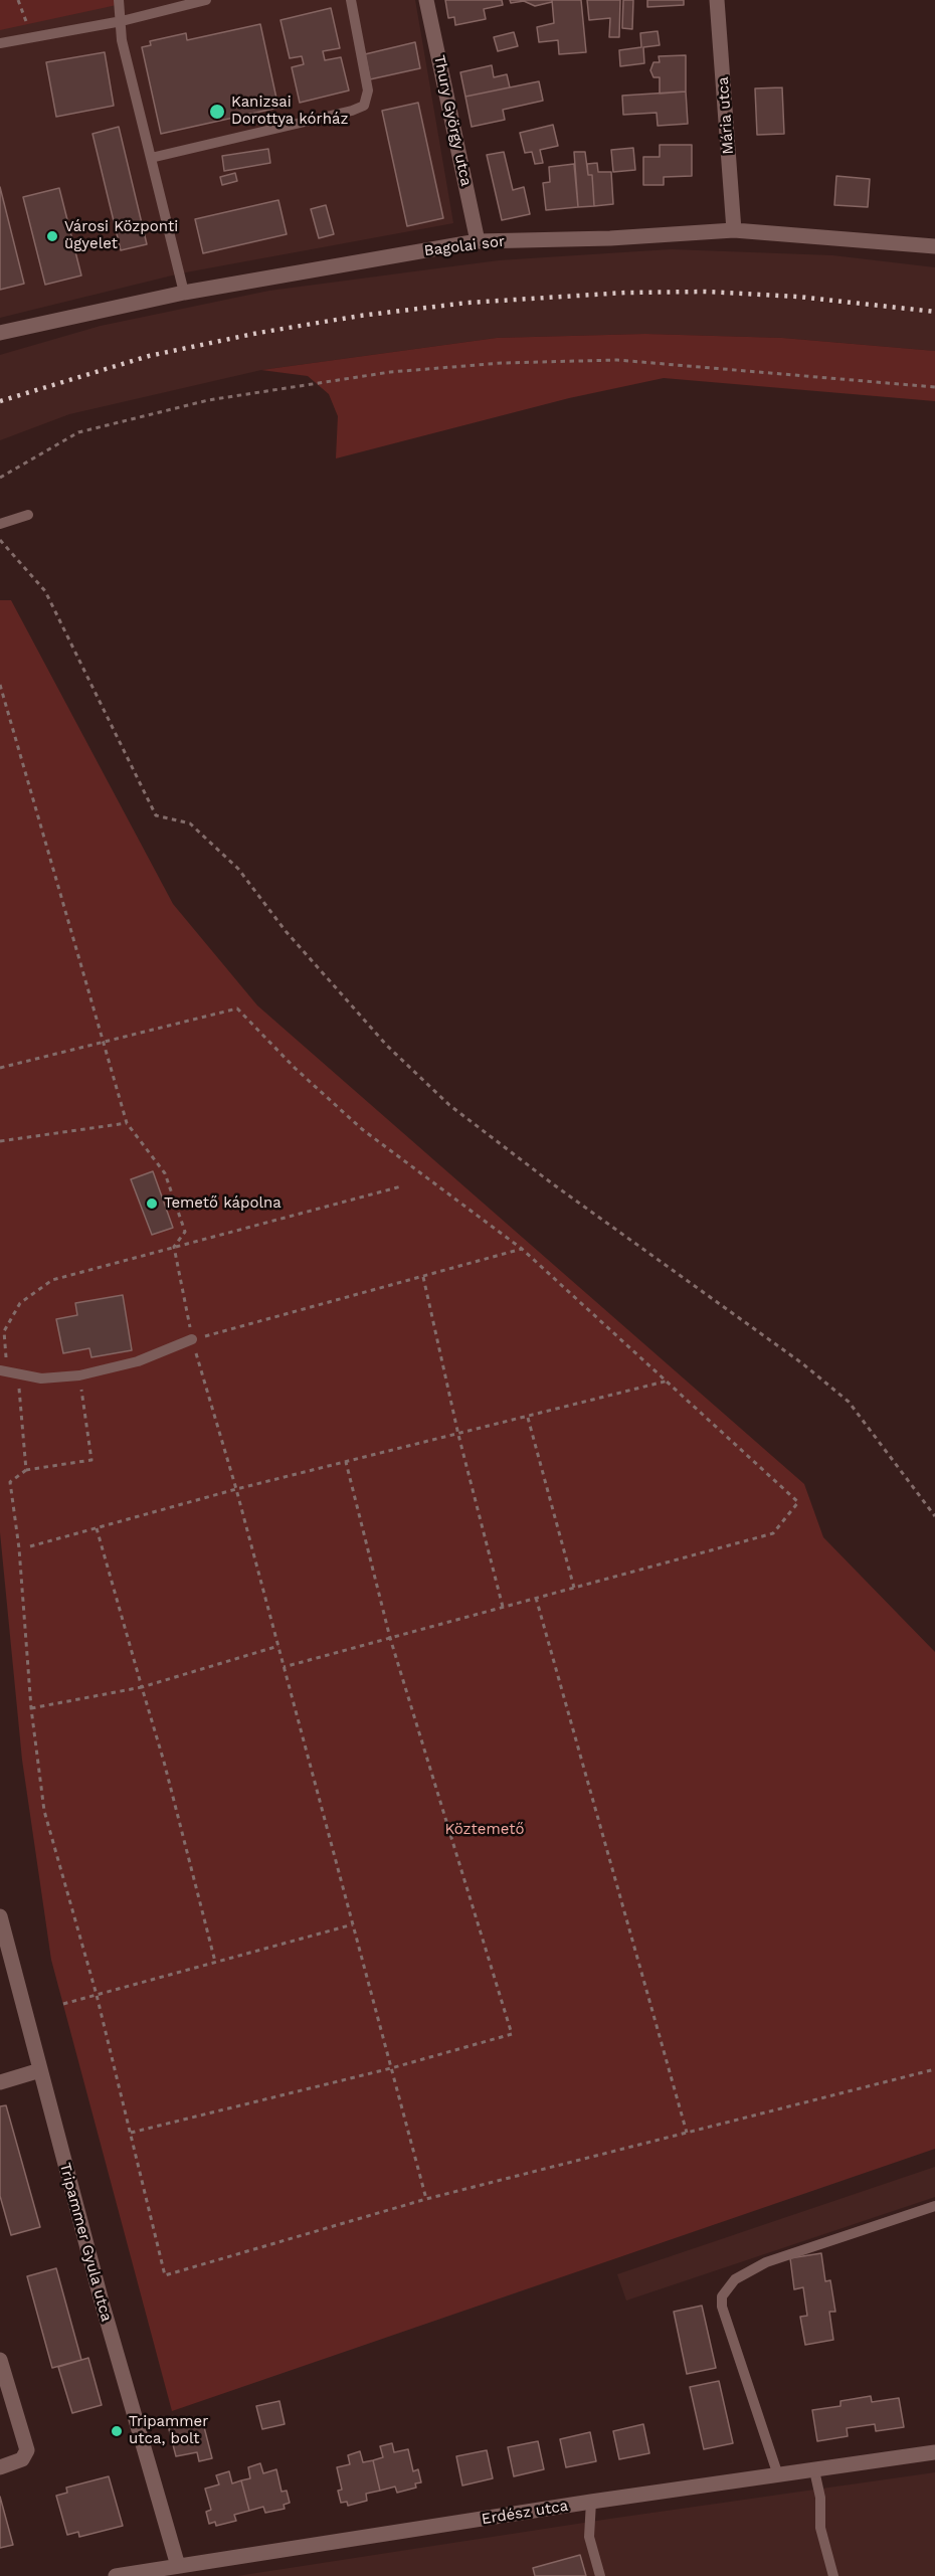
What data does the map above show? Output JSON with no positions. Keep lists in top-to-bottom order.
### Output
{
  "streets": {
    "street": [
      "Mária utca",
      "Thury György utca",
      "Bagolai sor",
      "Tripammer Gyula utca",
      "Erdész utca"
    ]
  },
  "crossings": [
    ["Mária utca", "Bagolai sor"],
    ["Thury György utca", "Bagolai sor"],
    ["Tripammer Gyula utca", "Erdész utca"]
  ],
  "parks": ["Köztemető"],
  "places": [
    "Kanizsai Dorottya kórház",
    "Városi Központi ügyelet",
    "Temető kápolna",
    "Tripammer utca, bolt"
  ]
}
